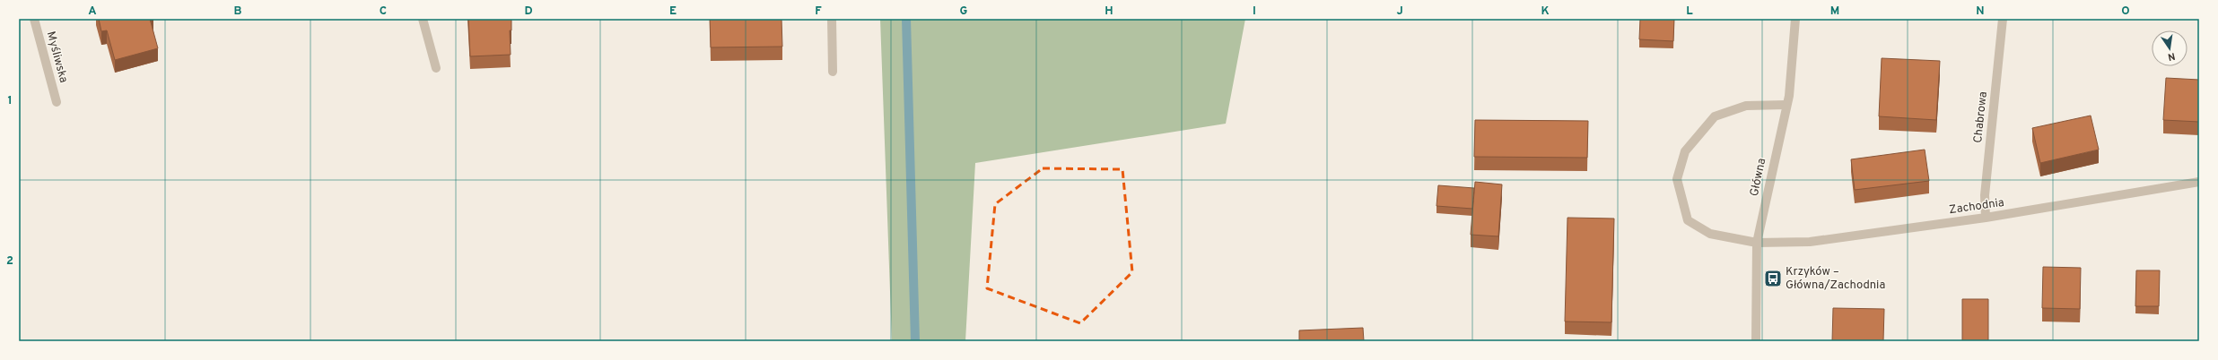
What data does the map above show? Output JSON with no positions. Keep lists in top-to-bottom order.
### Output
{
  "streets": {
    "street": [
      "Myśliwska",
      "Chabrowa",
      "Główna",
      "Zachodnia"
    ]
  },
  "crossings": [
    ["Chabrowa", "Zachodnia"],
    ["Główna", "Zachodnia"]
  ],
  "places": {
    "bus stop": ["Krzyków – Główna/Zachodnia"]
  },
  "north": "bottom",
  "grid": {
    "columns": [
      "A",
      "B",
      "C",
      "D",
      "E",
      "F",
      "G",
      "H",
      "I",
      "J",
      "K",
      "L",
      "M",
      "N",
      "O"
    ],
    "rows": ["1", "2"]
  }
}
